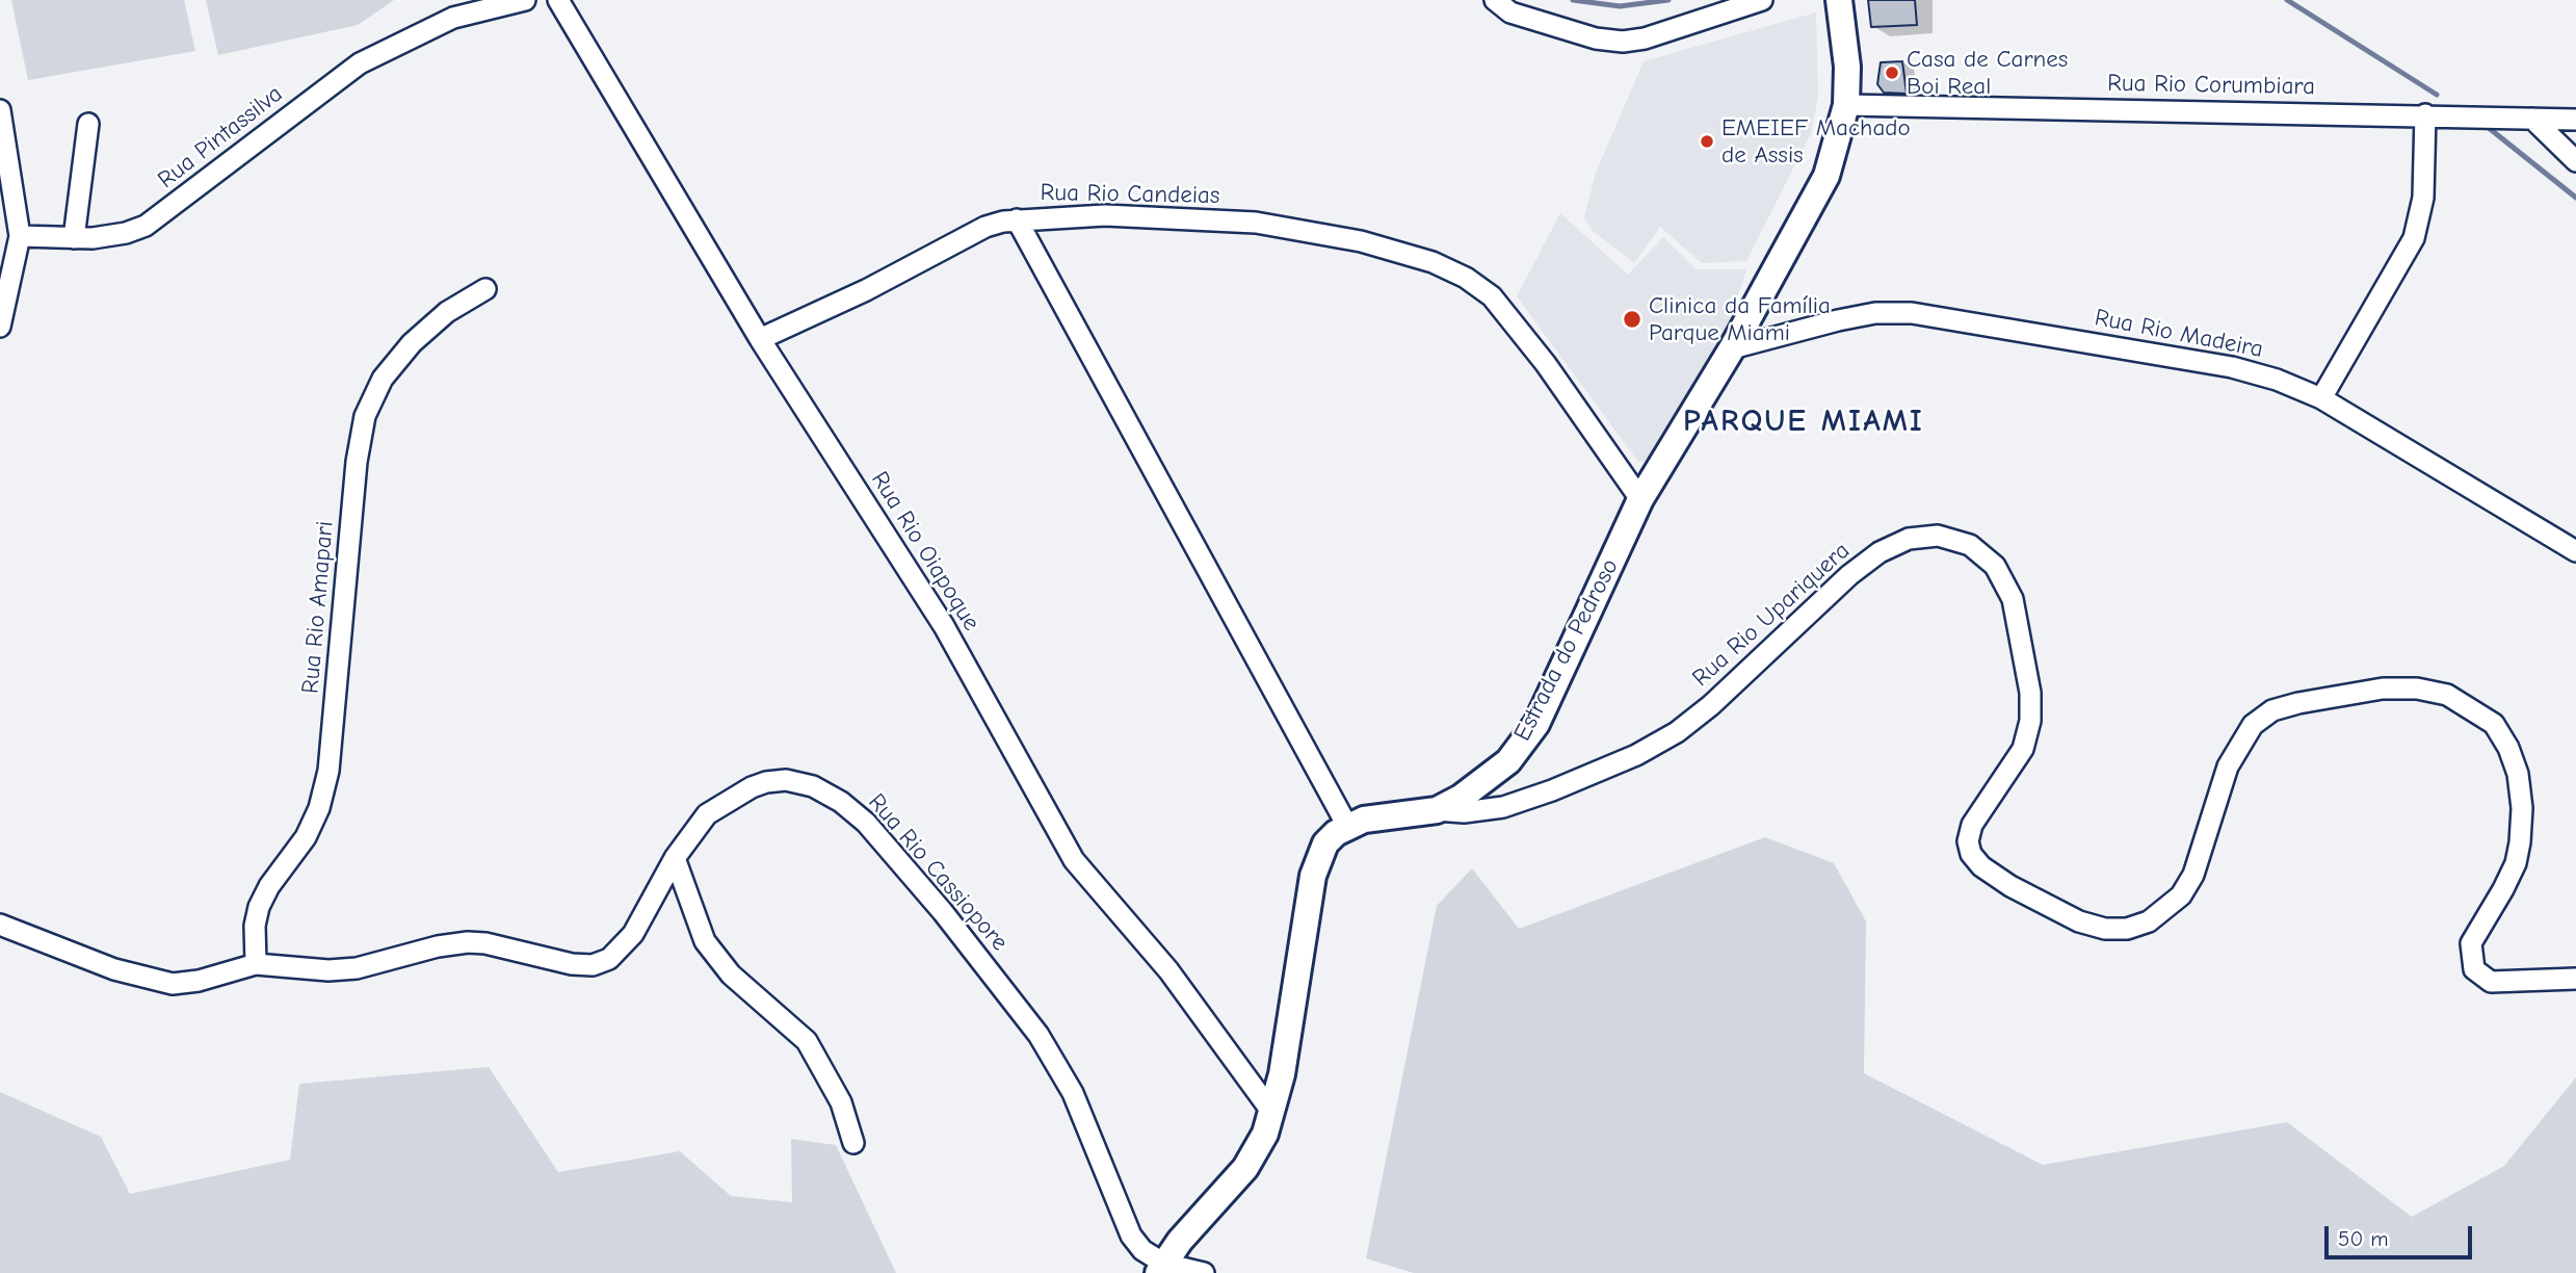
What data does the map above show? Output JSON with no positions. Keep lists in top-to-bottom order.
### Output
{
  "streets": {
    "main road": ["Estrada do Pedroso"],
    "street": [
      "Rua Rio Corumbiara",
      "Rua Pintassilva",
      "Rua Rio Candeias",
      "Rua Rio Madeira",
      "Rua Rio Oiapoque",
      "Rua Rio Amapari",
      "Rua Rio Upariquera",
      "Rua Rio Cassiopore"
    ]
  },
  "crossings": [
    ["Rua Rio Corumbiara", "Estrada do Pedroso"],
    ["Rua Rio Candeias", "Estrada do Pedroso"],
    ["Rua Rio Madeira", "Estrada do Pedroso"],
    ["Rua Rio Amapari", "Rua Rio Cassiopore"],
    ["Rua Rio Upariquera", "Estrada do Pedroso"]
  ],
  "districts": ["PARQUE MIAMI"],
  "places": ["Casa de Carnes Boi Real", "EMEIEF Machado de Assis", "Clinica da Família Parque Miami"],
  "scale_bar": "50 m"
}
